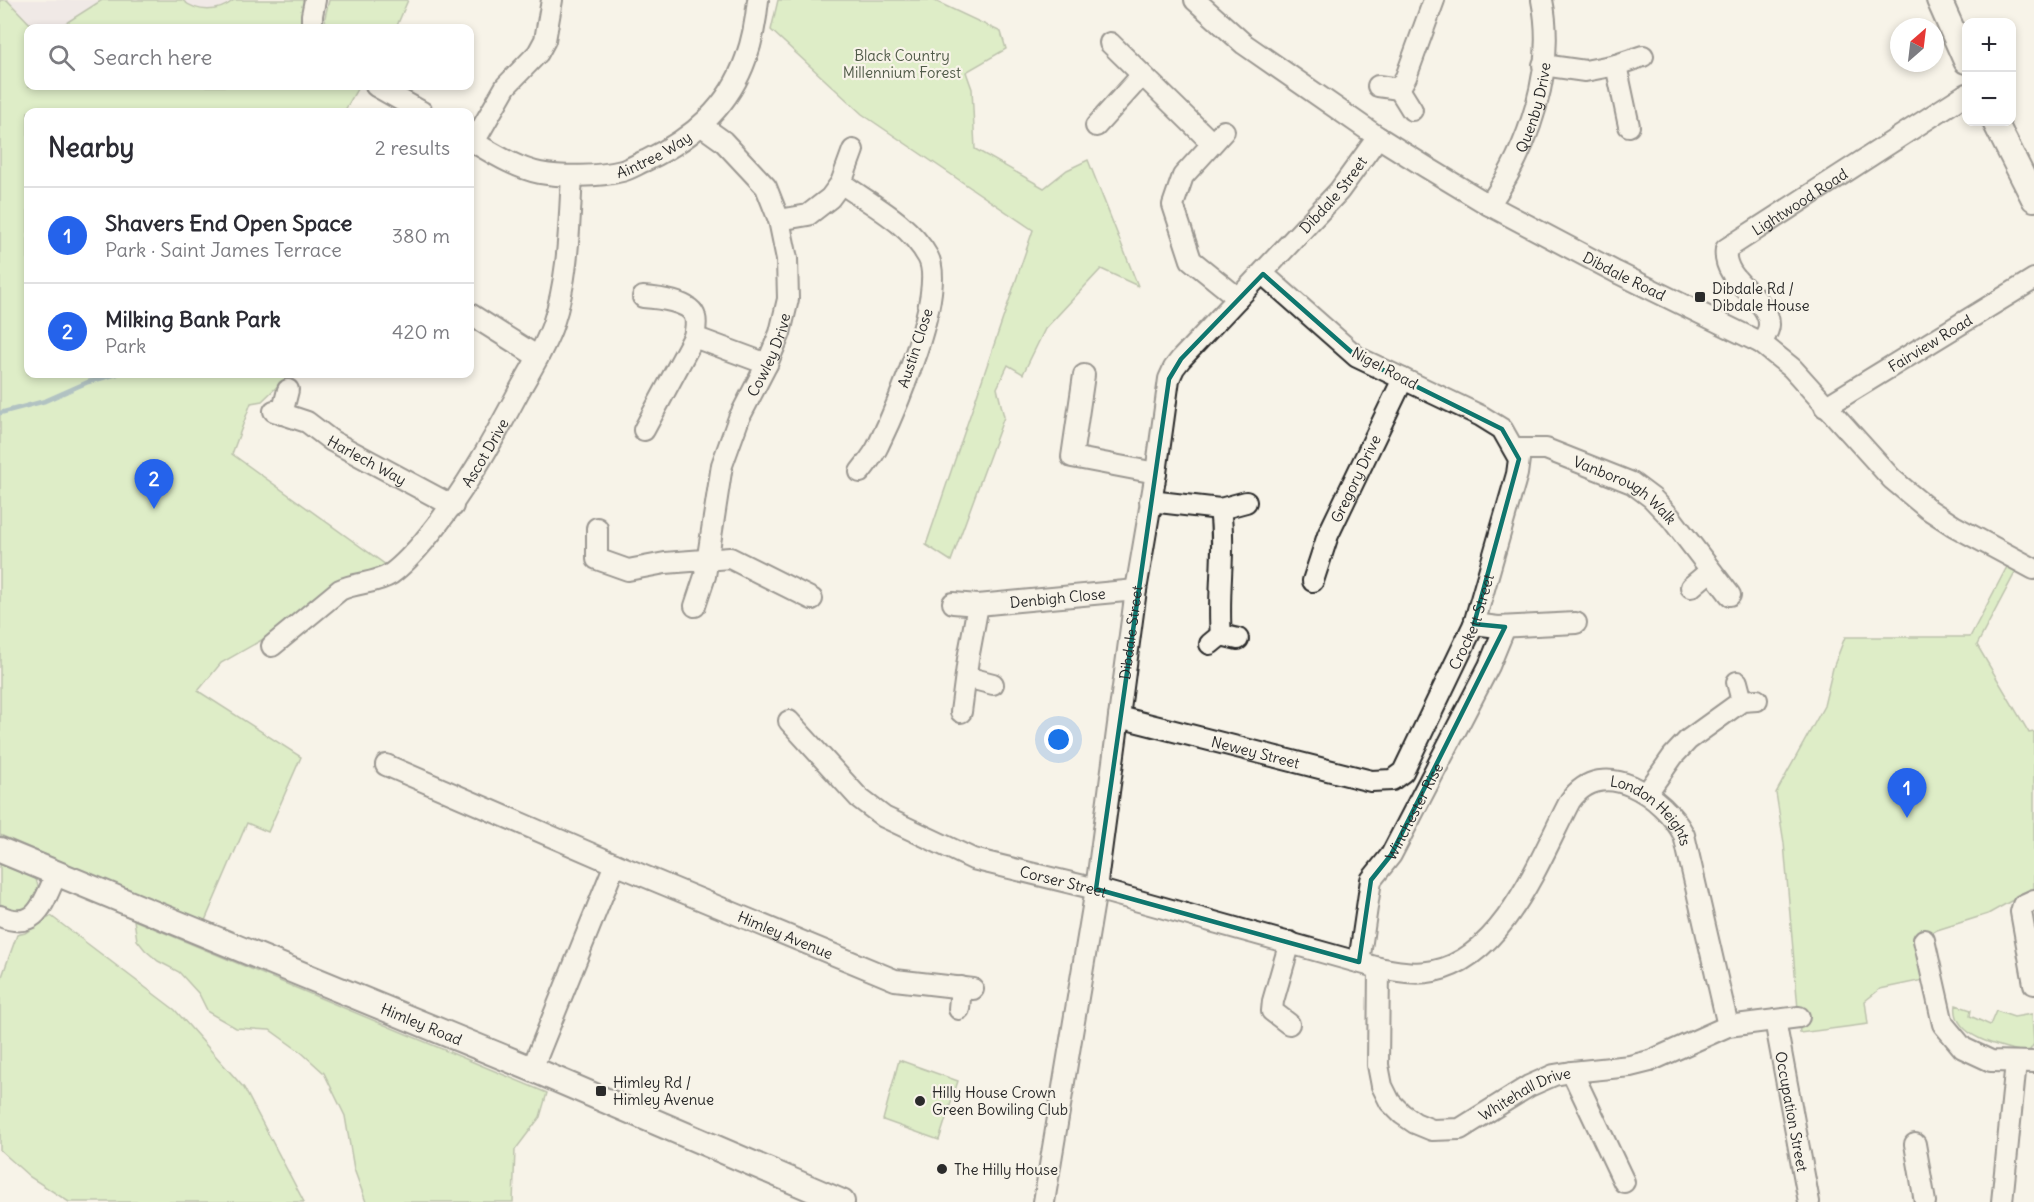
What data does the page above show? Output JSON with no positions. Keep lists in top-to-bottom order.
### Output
{
  "streets": {
    "main road": ["Himley Road"],
    "street": [
      "Quenby Drive",
      "Aintree Way",
      "Dibdale Street",
      "Lightwood Road",
      "Dibdale Road",
      "Fairview Road",
      "Austin Close",
      "Cowley Drive",
      "Nigel Road",
      "Ascot Drive",
      "Harlech Way",
      "Gregory Drive",
      "Vanborough Walk",
      "Denbigh Close",
      "Crockett Street",
      "Newey Street",
      "Winchester Rise",
      "London Heights",
      "Corser Street",
      "Himley Avenue",
      "Whitehall Drive",
      "Occupation Street"
    ]
  },
  "crossings": [
    ["Quenby Drive", "Dibdale Road"],
    ["Aintree Way", "Cowley Drive"],
    ["Aintree Way", "Ascot Drive"],
    ["Dibdale Street", "Dibdale Road"],
    ["Dibdale Street", "Nigel Road"],
    ["Dibdale Street", "Denbigh Close"],
    ["Dibdale Street", "Newey Street"],
    ["Dibdale Street", "Corser Street"],
    ["Lightwood Road", "Dibdale Road"],
    ["Dibdale Road", "Fairview Road"],
    ["Nigel Road", "Gregory Drive"],
    ["Nigel Road", "Vanborough Walk"],
    ["Nigel Road", "Crockett Street"],
    ["Ascot Drive", "Harlech Way"],
    ["Vanborough Walk", "Crockett Street"],
    ["Crockett Street", "Newey Street"],
    ["Winchester Rise", "Corser Street"],
    ["London Heights", "Corser Street"],
    ["London Heights", "Whitehall Drive"],
    ["Corser Street", "Whitehall Drive"],
    ["Whitehall Drive", "Occupation Street"]
  ],
  "parks": ["Black Country Millennium Forest"],
  "places": {
    "transit": ["Dibdale Rd / Dibdale House", "Himley Rd / Himley Avenue"],
    "other": ["Hilly House Crown Green Bowiling Club", "The Hilly House"]
  },
  "north": "top right",
  "page": {
    "map_buttons": ["+", "−"],
    "search": "Search here",
    "heading": ["Nearby", "2 results"],
    "list": [
      {
        "mark": "1",
        "name": "Shavers End Open Space",
        "note": "Park · Saint James Terrace",
        "value": "380 m"
      },
      {
        "mark": "2",
        "name": "Milking Bank Park",
        "note": "Park",
        "value": "420 m"
      }
    ],
    "pins": ["2", "1"]
  }
}
